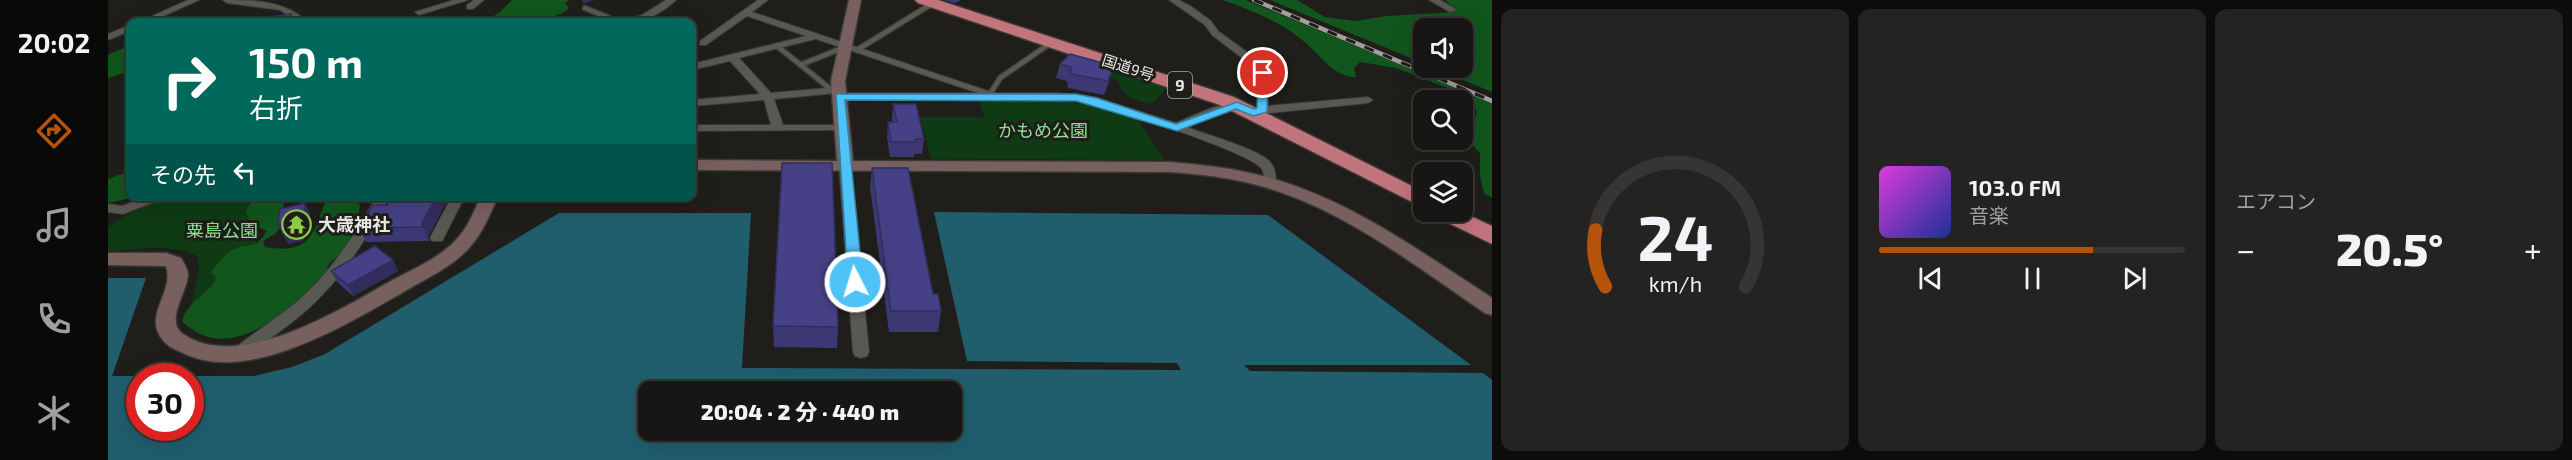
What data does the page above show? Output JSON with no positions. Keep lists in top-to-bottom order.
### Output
{
  "streets": {
    "highway": ["国道9号", "9"]
  },
  "parks": ["かもめ公園", "粟島公園"],
  "places": {
    "temple": ["大歳神社"]
  },
  "page": {
    "tabs": "20:02",
    "tile": "エアコン",
    "turn": ["150 m", "右折"],
    "then": "その先",
    "song": ["103.0 FM", "音楽"],
    "heat": ["−", "20.5°", "+"],
    "limit": "30",
    "trip": "20:04 · 2 分 · 440 m",
    "gauge": ["24", "km/h"]
  }
}
